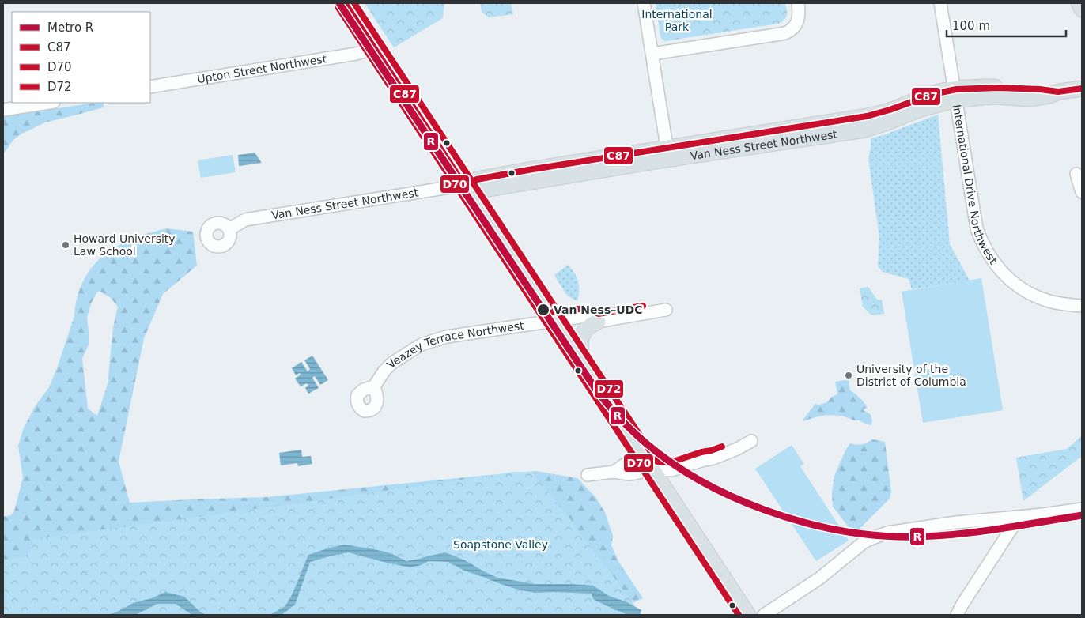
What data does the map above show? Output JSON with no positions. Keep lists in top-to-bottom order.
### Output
{
  "streets": {
    "main road": ["Van Ness Street Northwest"],
    "street": ["Upton Street Northwest", "International Drive Northwest", "Veazey Terrace Northwest"]
  },
  "crossings": [
    ["Van Ness Street Northwest", "International Drive Northwest"]
  ],
  "parks": ["International Park", "Soapstone Valley"],
  "places": ["Howard University Law School", "Van Ness–UDC", "University of the District of Columbia"],
  "lines": [
    "metro line R",
    "transit line C87",
    "transit line D72",
    "transit line D70"
  ],
  "legend": [
    "Metro R",
    "C87",
    "D70",
    "D72"
  ],
  "scale_bar": "100 m"
}
